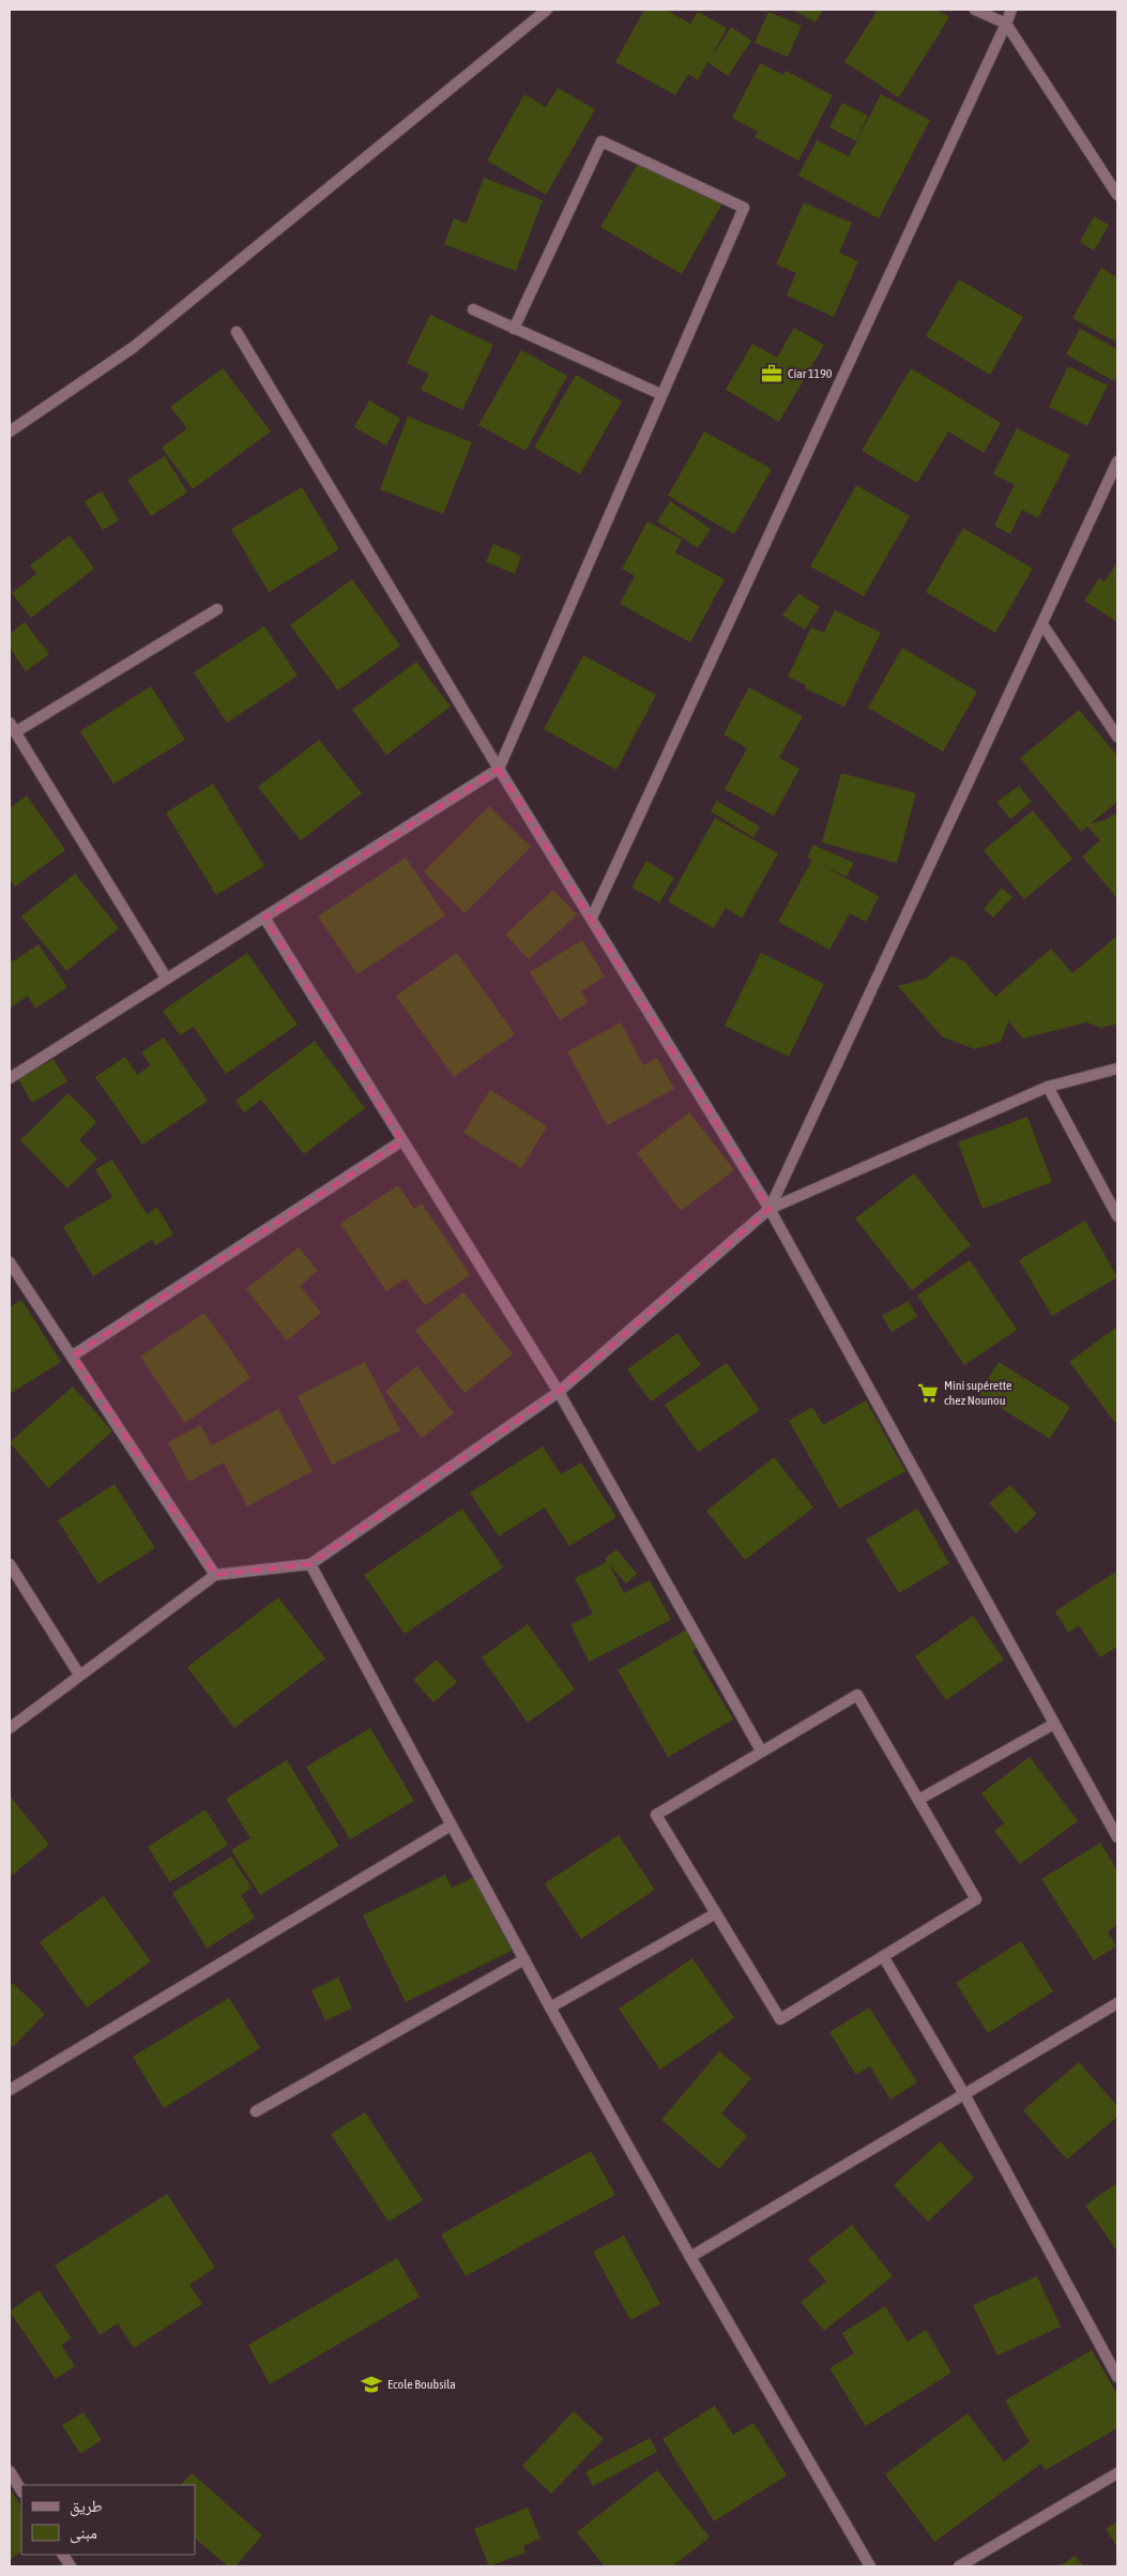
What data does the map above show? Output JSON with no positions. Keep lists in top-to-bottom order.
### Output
{
  "places": {
    "office": ["Ciar 1190"],
    "supermarket": ["Mini supérette chez Nounou"],
    "school or university": ["Ecole Boubsila"]
  },
  "legend": ["طريق", "مبنى"]
}
